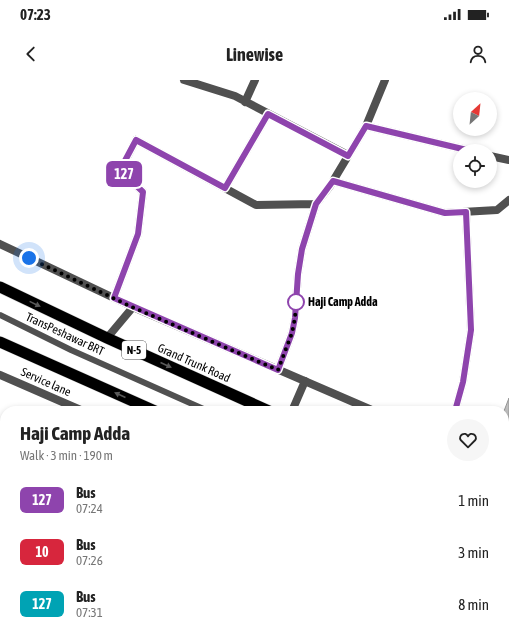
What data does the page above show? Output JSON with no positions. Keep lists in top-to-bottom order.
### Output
{
  "streets": {
    "highway": ["N-5", "Grand Trunk Road"],
    "street": ["Service lane"],
    "lane": ["TransPeshawar BRT"]
  },
  "places": ["Haji Camp Adda"],
  "lines": ["bus line 127"],
  "north": "top right",
  "page": {
    "status": "07:23",
    "header": "Linewise",
    "on_map": "127",
    "heading": ["Haji Camp Adda", "Walk · 3 min · 190 m"],
    "list": [
      {
        "mark": "127",
        "name": "Bus",
        "note": "07:24",
        "value": "1 min"
      },
      {
        "mark": "10",
        "name": "Bus",
        "note": "07:26",
        "value": "3 min"
      },
      {
        "mark": "127",
        "name": "Bus",
        "note": "07:31",
        "value": "8 min"
      }
    ]
  }
}
